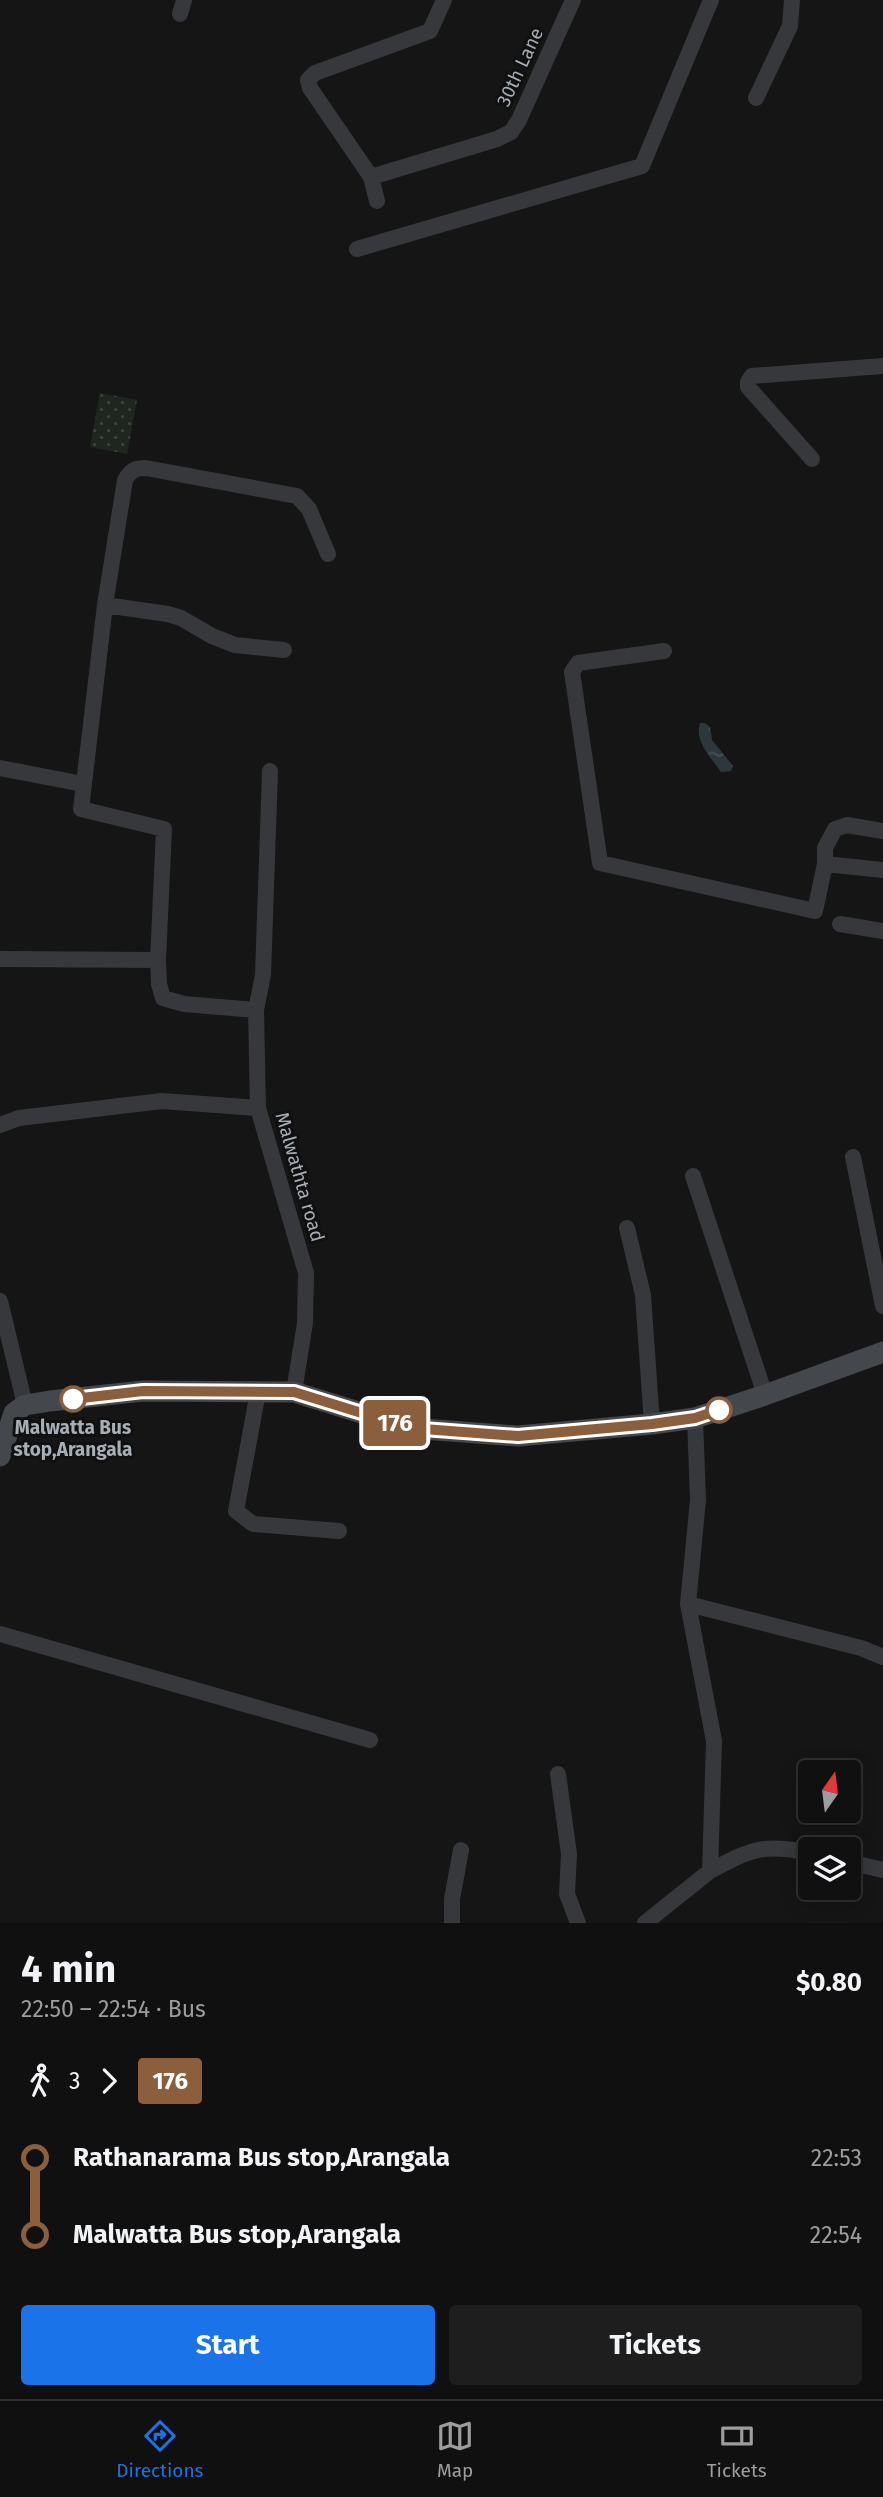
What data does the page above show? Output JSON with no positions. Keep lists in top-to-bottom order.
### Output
{
  "streets": {
    "street": ["30th Lane", "Malwathta road"]
  },
  "places": ["Malwatta Bus stop,Arangala"],
  "lines": ["bus line 176"],
  "north": "top",
  "page": {
    "on_map": "176",
    "heading": ["4 min", "22:50 – 22:54 · Bus", "$0.80"],
    "legs": ["3", "176"],
    "list": [
      {
        "name": "Rathanarama Bus stop,Arangala",
        "value": "22:53"
      },
      {
        "name": "Malwatta Bus stop,Arangala",
        "value": "22:54"
      }
    ],
    "buttons": ["Start", "Tickets"],
    "tabs": ["Directions", "Map", "Tickets"]
  }
}
